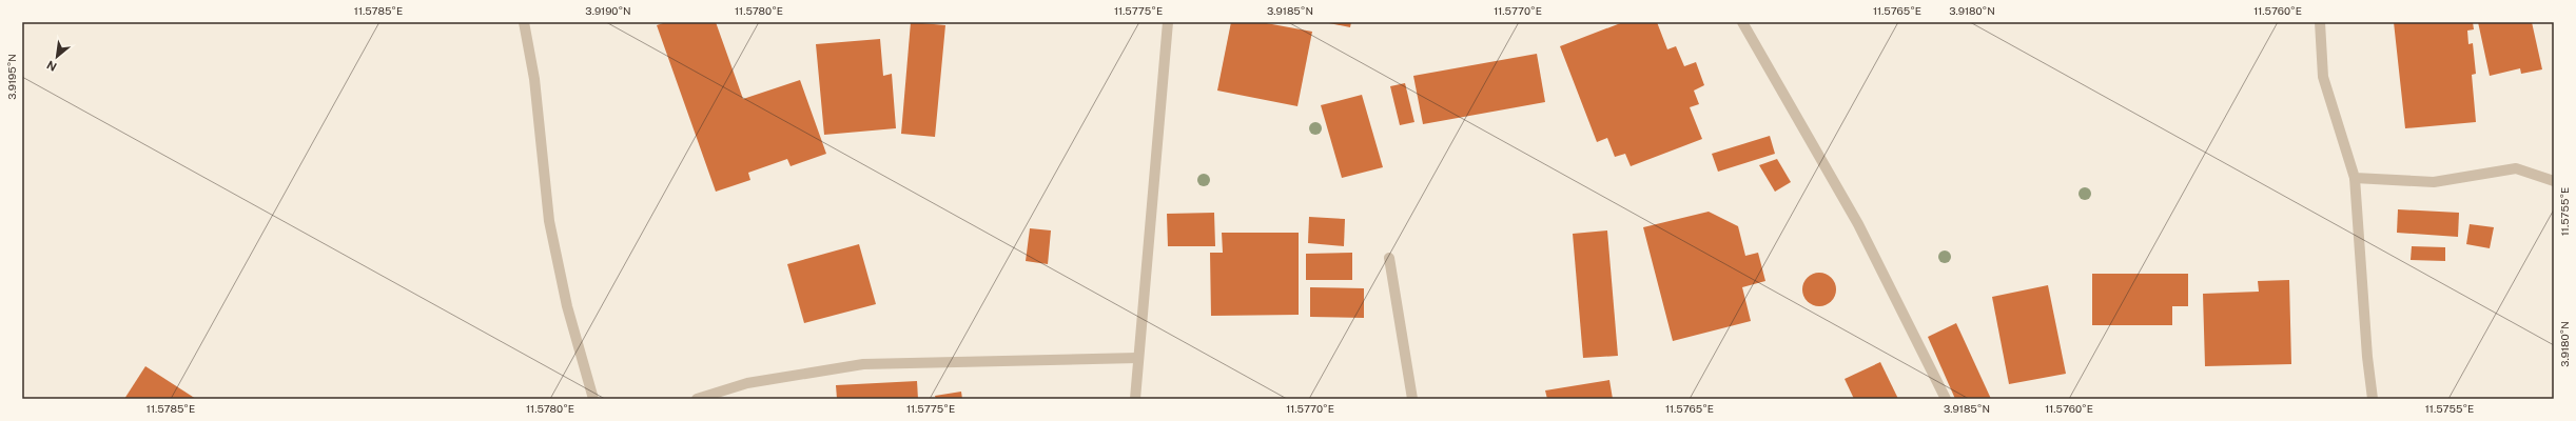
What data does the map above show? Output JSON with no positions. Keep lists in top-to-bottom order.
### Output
{
  "north": "bottom left",
  "coordinates": [
    "11.5785°E",
    "3.9190°N",
    "11.5780°E",
    "11.5775°E",
    "3.9185°N",
    "11.5770°E",
    "11.5765°E",
    "3.9180°N",
    "11.5760°E",
    "3.9195°N",
    "11.5755°E"
  ]
}
